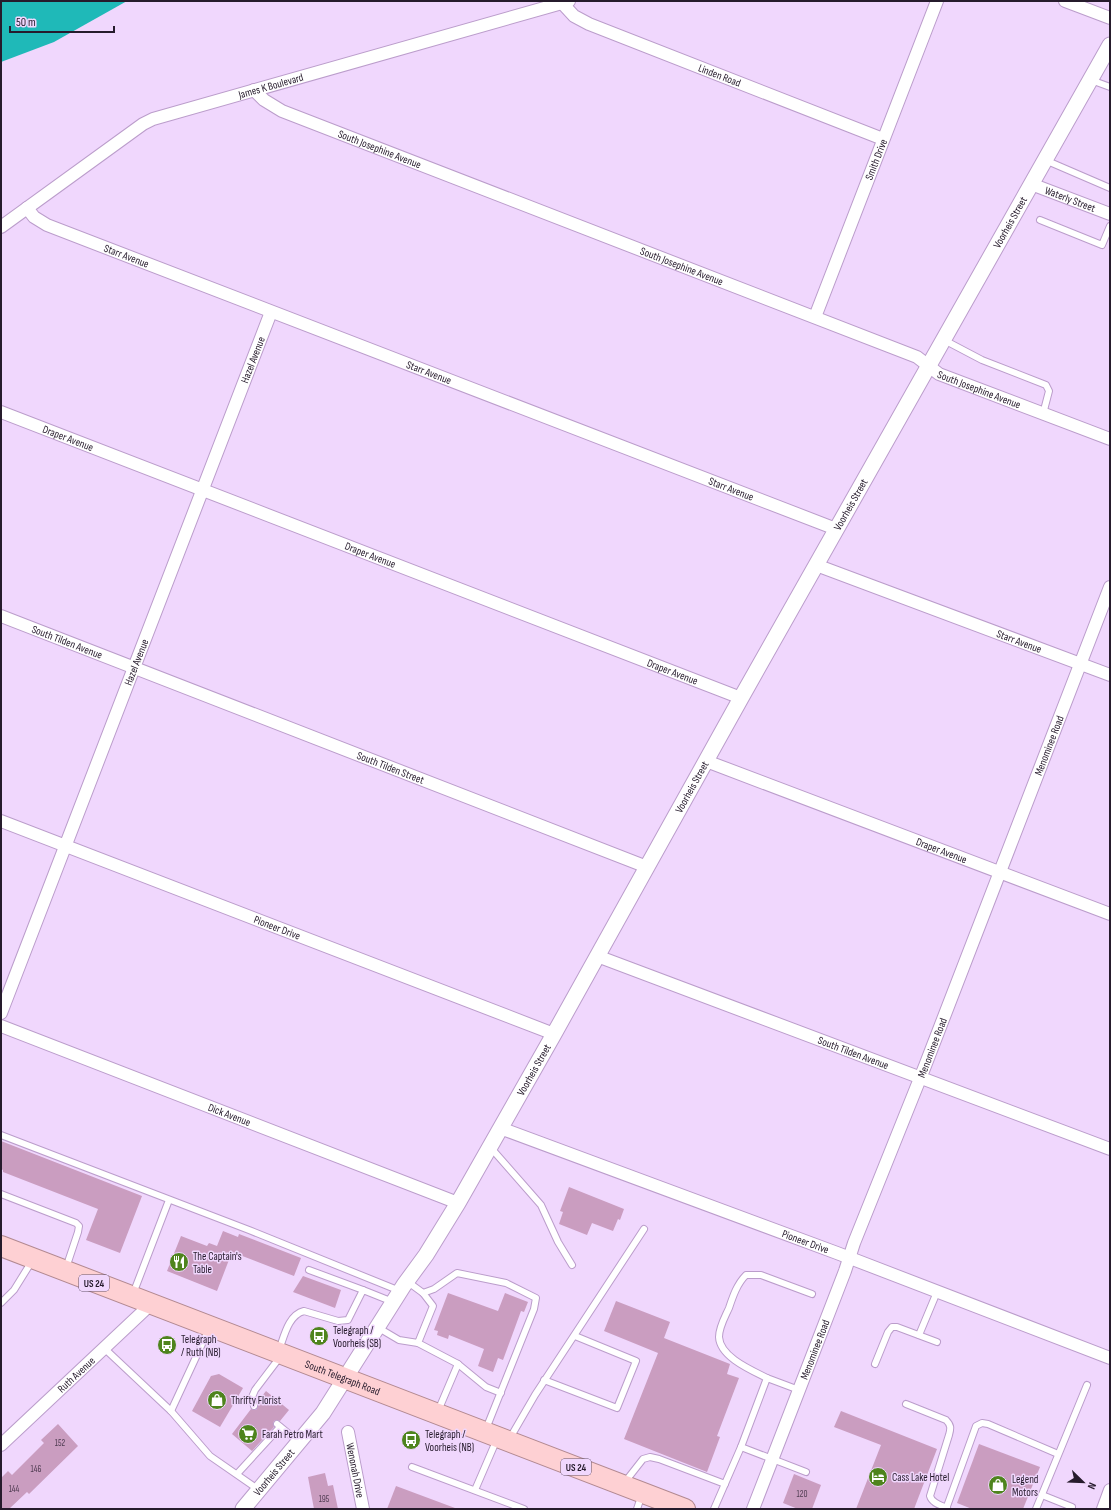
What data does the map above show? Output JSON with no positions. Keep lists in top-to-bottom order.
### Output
{
  "streets": {
    "highway": ["US 24", "South Telegraph Road"],
    "street": [
      "Linden Road",
      "James K Boulevard",
      "South Josephine Avenue",
      "Smith Drive",
      "Waterly Street",
      "Voorheis Street",
      "Starr Avenue",
      "Hazel Avenue",
      "Draper Avenue",
      "South Tilden Avenue",
      "Menominee Road",
      "South Tilden Street",
      "Pioneer Drive",
      "Dick Avenue",
      "Ruth Avenue",
      "Wenonah Drive"
    ]
  },
  "crossings": [
    ["Linden Road", "James K Boulevard"],
    ["Linden Road", "Smith Drive"],
    ["James K Boulevard", "South Josephine Avenue"],
    ["James K Boulevard", "Starr Avenue"],
    ["South Josephine Avenue", "Smith Drive"],
    ["South Josephine Avenue", "Voorheis Street"],
    ["Waterly Street", "Voorheis Street"],
    ["Voorheis Street", "Starr Avenue"],
    ["Voorheis Street", "Draper Avenue"],
    ["Voorheis Street", "South Tilden Avenue"],
    ["Voorheis Street", "South Tilden Street"],
    ["Voorheis Street", "Pioneer Drive"],
    ["Voorheis Street", "Dick Avenue"],
    ["Voorheis Street", "South Telegraph Road"],
    ["Starr Avenue", "Hazel Avenue"],
    ["Starr Avenue", "Menominee Road"],
    ["Hazel Avenue", "Draper Avenue"],
    ["Hazel Avenue", "South Tilden Avenue"],
    ["Hazel Avenue", "South Tilden Street"],
    ["Hazel Avenue", "Pioneer Drive"],
    ["Draper Avenue", "Menominee Road"],
    ["South Tilden Avenue", "Menominee Road"],
    ["South Tilden Avenue", "South Tilden Street"],
    ["Menominee Road", "Pioneer Drive"],
    ["Ruth Avenue", "South Telegraph Road"]
  ],
  "places": {
    "restaurant": ["The Captain's Table"],
    "bus stop": ["Telegraph / Voorheis (SB)", "Telegraph / Ruth (NB)", "Telegraph / Voorheis (NB)"],
    "shop": ["Thrifty Florist", "Legend Motors"],
    "supermarket": ["Farah Petro Mart"],
    "hotel": ["Cass Lake Hotel"]
  },
  "house_numbers": [
    "152",
    "146",
    "144",
    "120",
    "195"
  ],
  "scale_bar": "50 m",
  "north": "bottom right"
}
